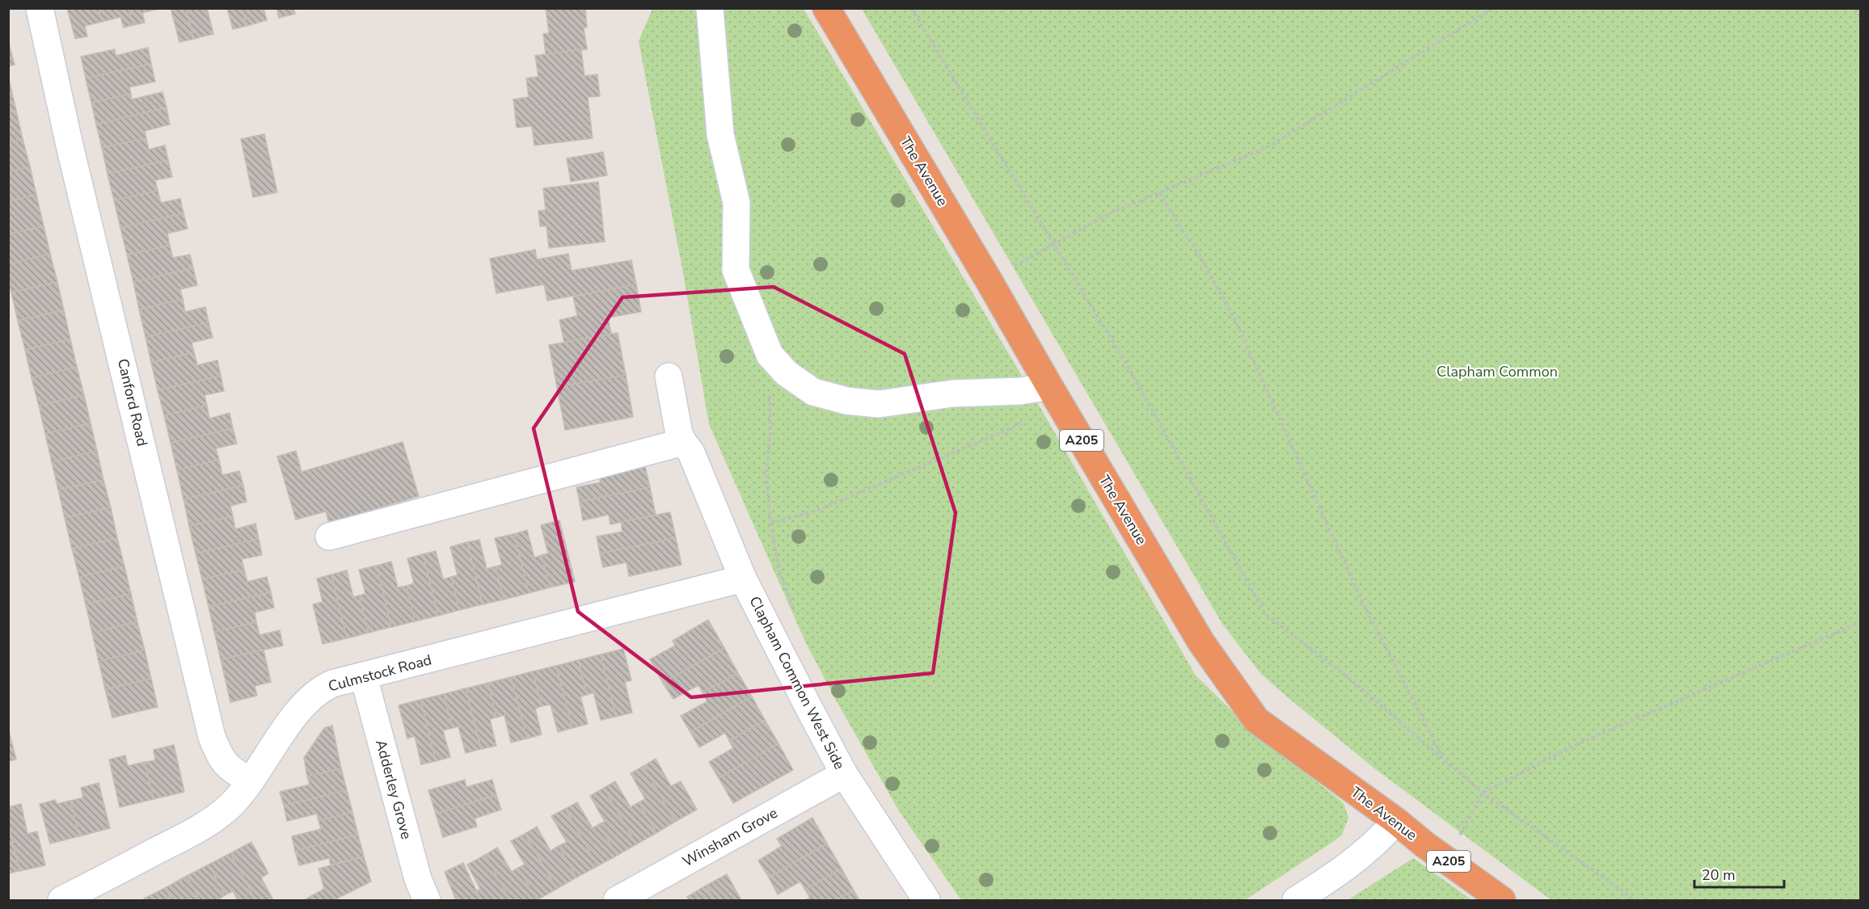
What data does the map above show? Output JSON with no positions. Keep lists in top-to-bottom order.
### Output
{
  "streets": {
    "highway": ["The Avenue", "A205"],
    "street": [
      "Canford Road",
      "Culmstock Road",
      "Clapham Common West Side",
      "Adderley Grove",
      "Winsham Grove"
    ]
  },
  "crossings": [
    ["Canford Road", "Culmstock Road"],
    ["Culmstock Road", "Clapham Common West Side"],
    ["Culmstock Road", "Adderley Grove"],
    ["Clapham Common West Side", "Winsham Grove"]
  ],
  "parks": ["Clapham Common"],
  "scale_bar": "20 m"
}
